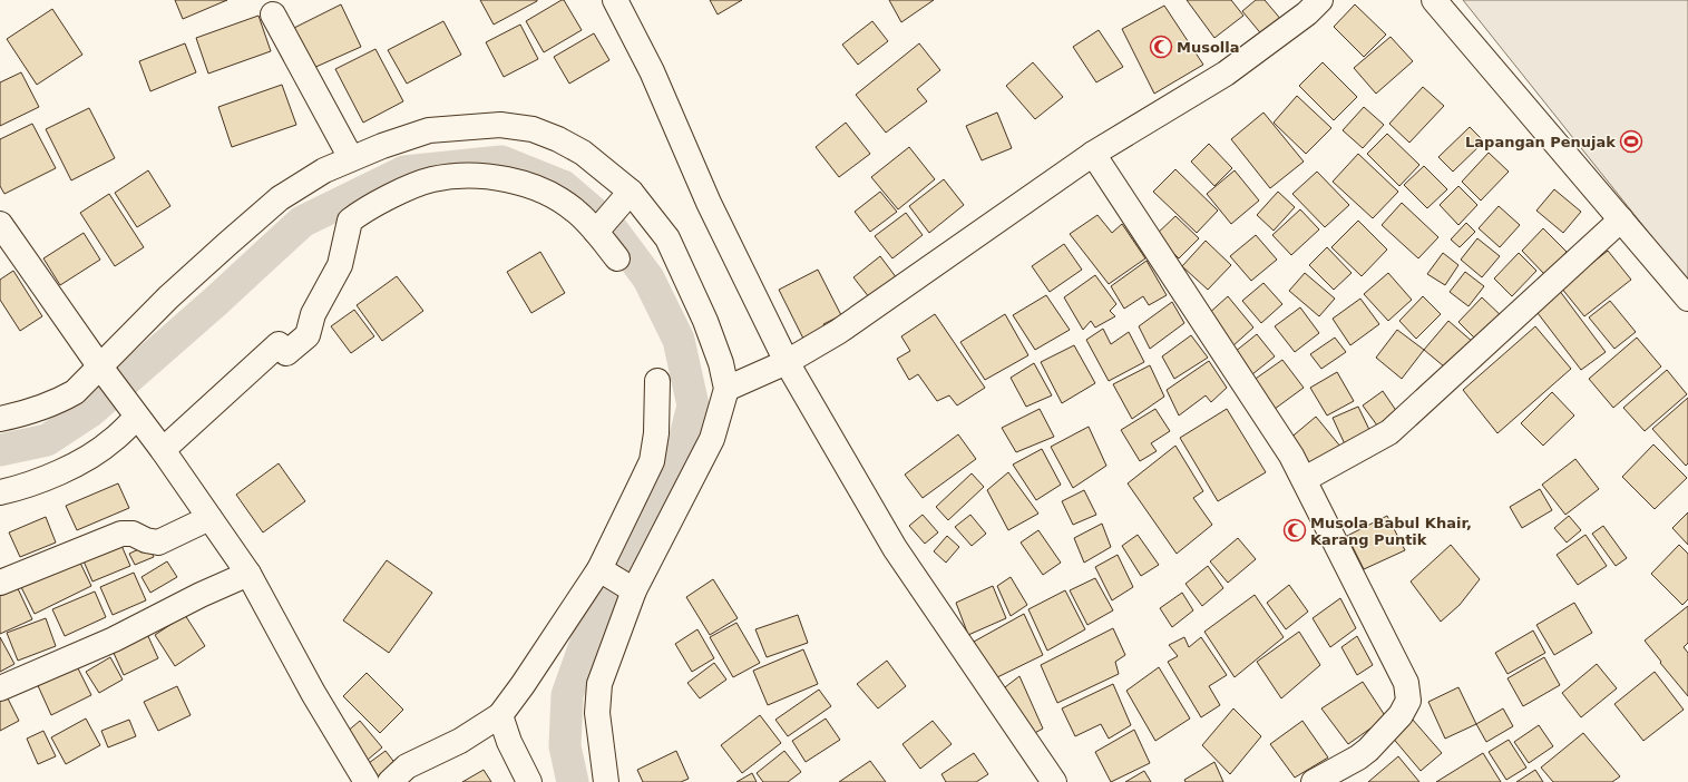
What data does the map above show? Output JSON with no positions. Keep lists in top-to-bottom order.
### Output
{
  "places": {
    "mosque": ["Musolla", "Musola Babul Khair, Karang Puntik"],
    "sports": ["Lapangan Penujak"]
  }
}
